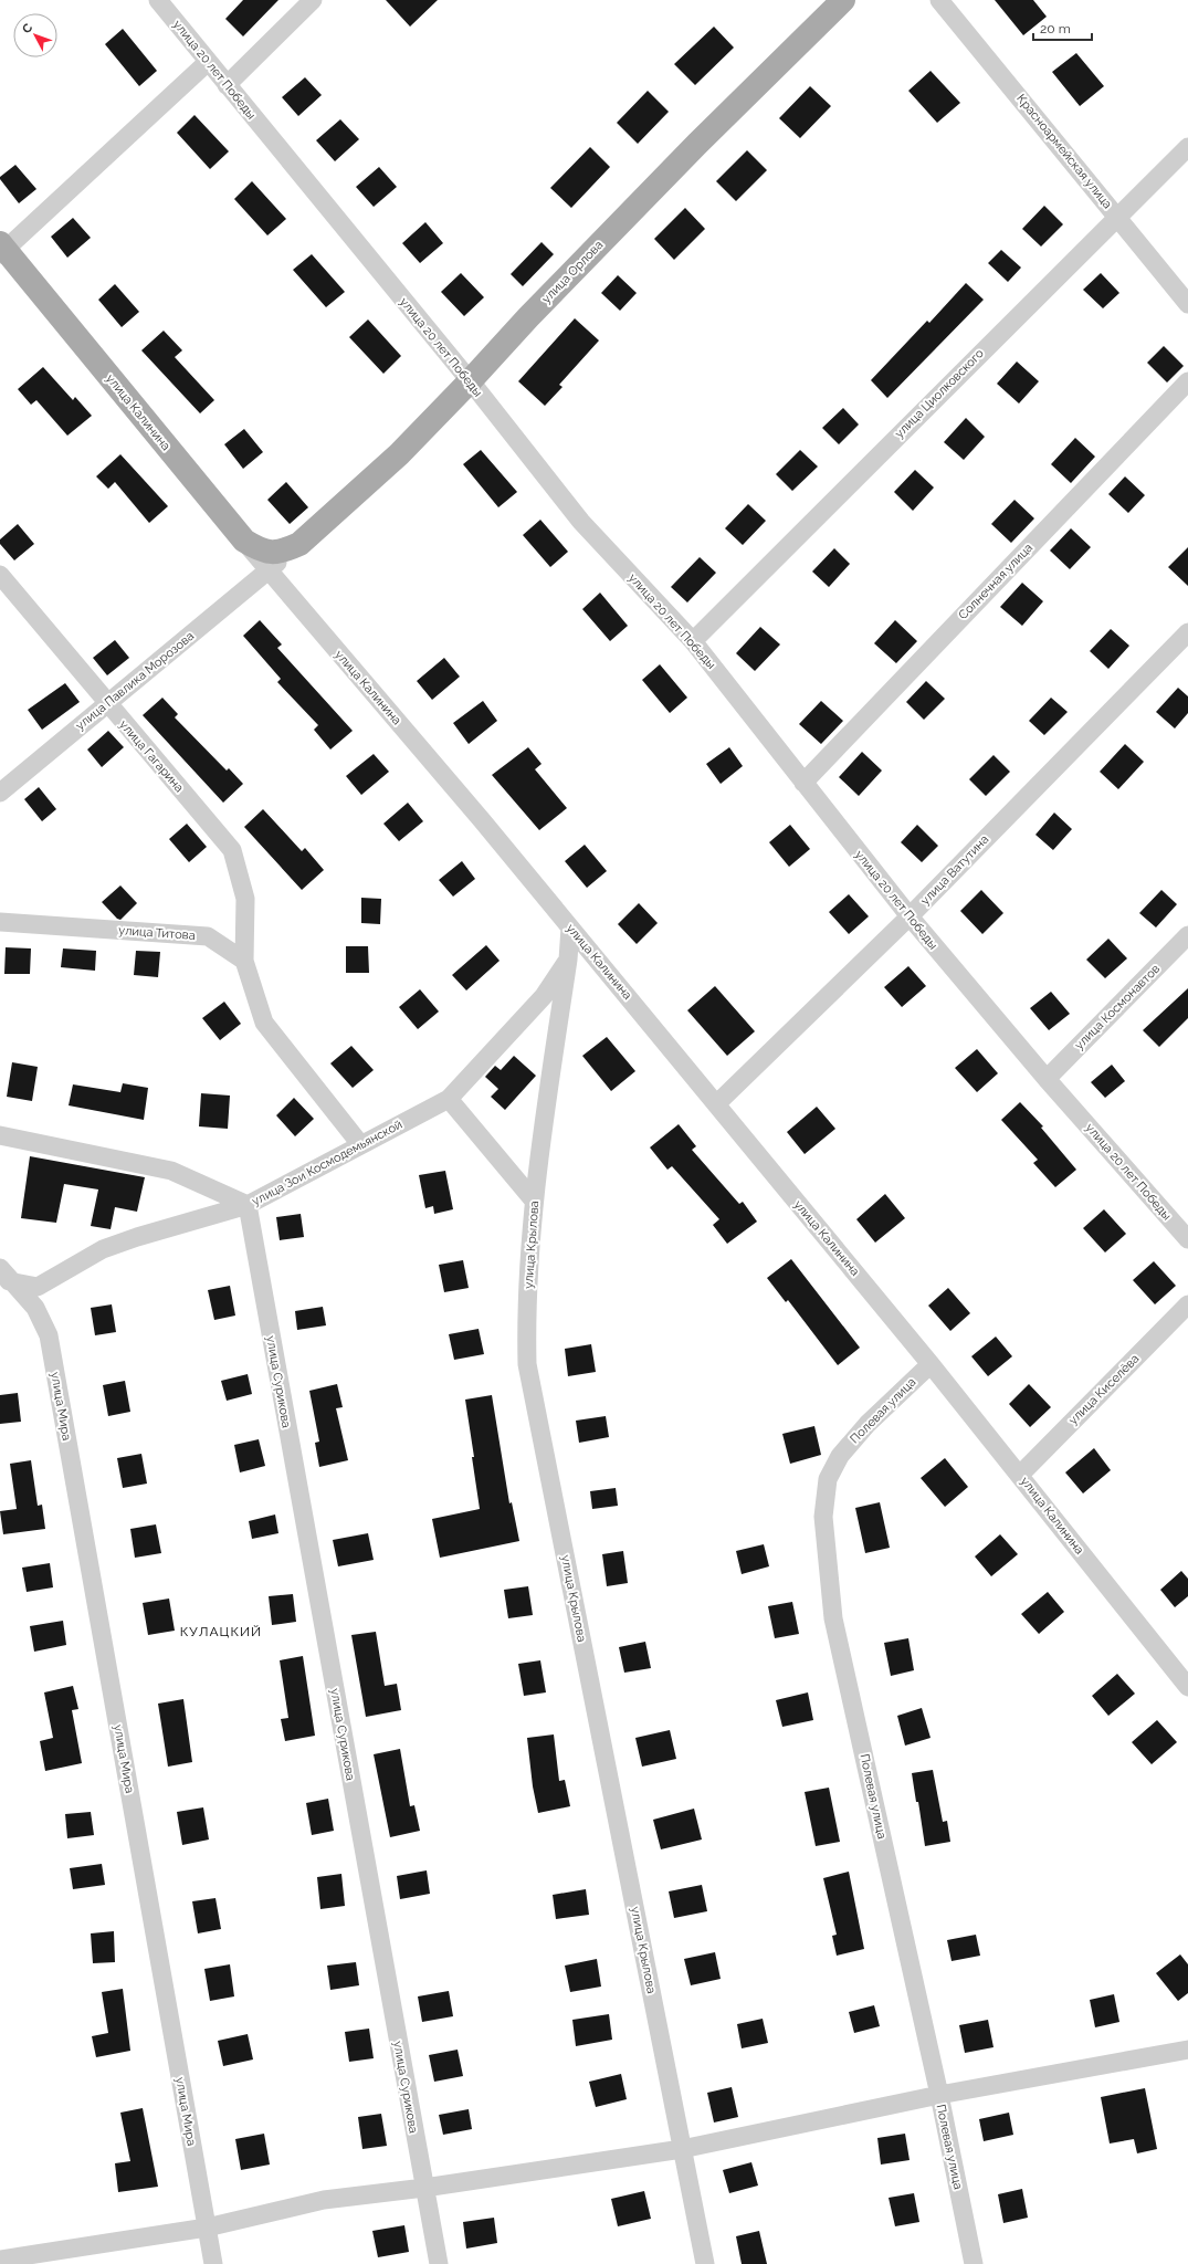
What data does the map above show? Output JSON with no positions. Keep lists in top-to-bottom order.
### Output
{
  "streets": {
    "main road": ["улица Орлова", "улица Калинина"],
    "street": [
      "улица 20 лет Победы",
      "Красноармейская улица",
      "улица Циолковского",
      "Солнечная улица",
      "улица Павлика Морозова",
      "улица Гагарина",
      "улица Ватутина",
      "улица Титова",
      "улица Космонавтов",
      "улица Зои Космодемьянской",
      "улица Крылова",
      "улица Сурикова",
      "улица Киселёва",
      "улица Мира",
      "Полевая улица"
    ]
  },
  "crossings": [
    ["улица 20 лет Победы", "улица Орлова"],
    ["улица 20 лет Победы", "улица Циолковского"],
    ["улица 20 лет Победы", "Солнечная улица"],
    ["улица 20 лет Победы", "улица Ватутина"],
    ["улица 20 лет Победы", "улица Космонавтов"],
    ["Красноармейская улица", "улица Циолковского"],
    ["улица Орлова", "улица Павлика Морозова"],
    ["улица Калинина", "улица Павлика Морозова"],
    ["улица Калинина", "улица Ватутина"],
    ["улица Калинина", "улица Крылова"],
    ["улица Калинина", "улица Киселёва"],
    ["улица Калинина", "Полевая улица"],
    ["улица Павлика Морозова", "улица Гагарина"],
    ["улица Гагарина", "улица Титова"],
    ["улица Зои Космодемьянской", "улица Крылова"],
    ["улица Зои Космодемьянской", "улица Сурикова"]
  ],
  "districts": ["КУЛАЦКИЙ"],
  "scale_bar": "20 m",
  "north": "top left"
}
